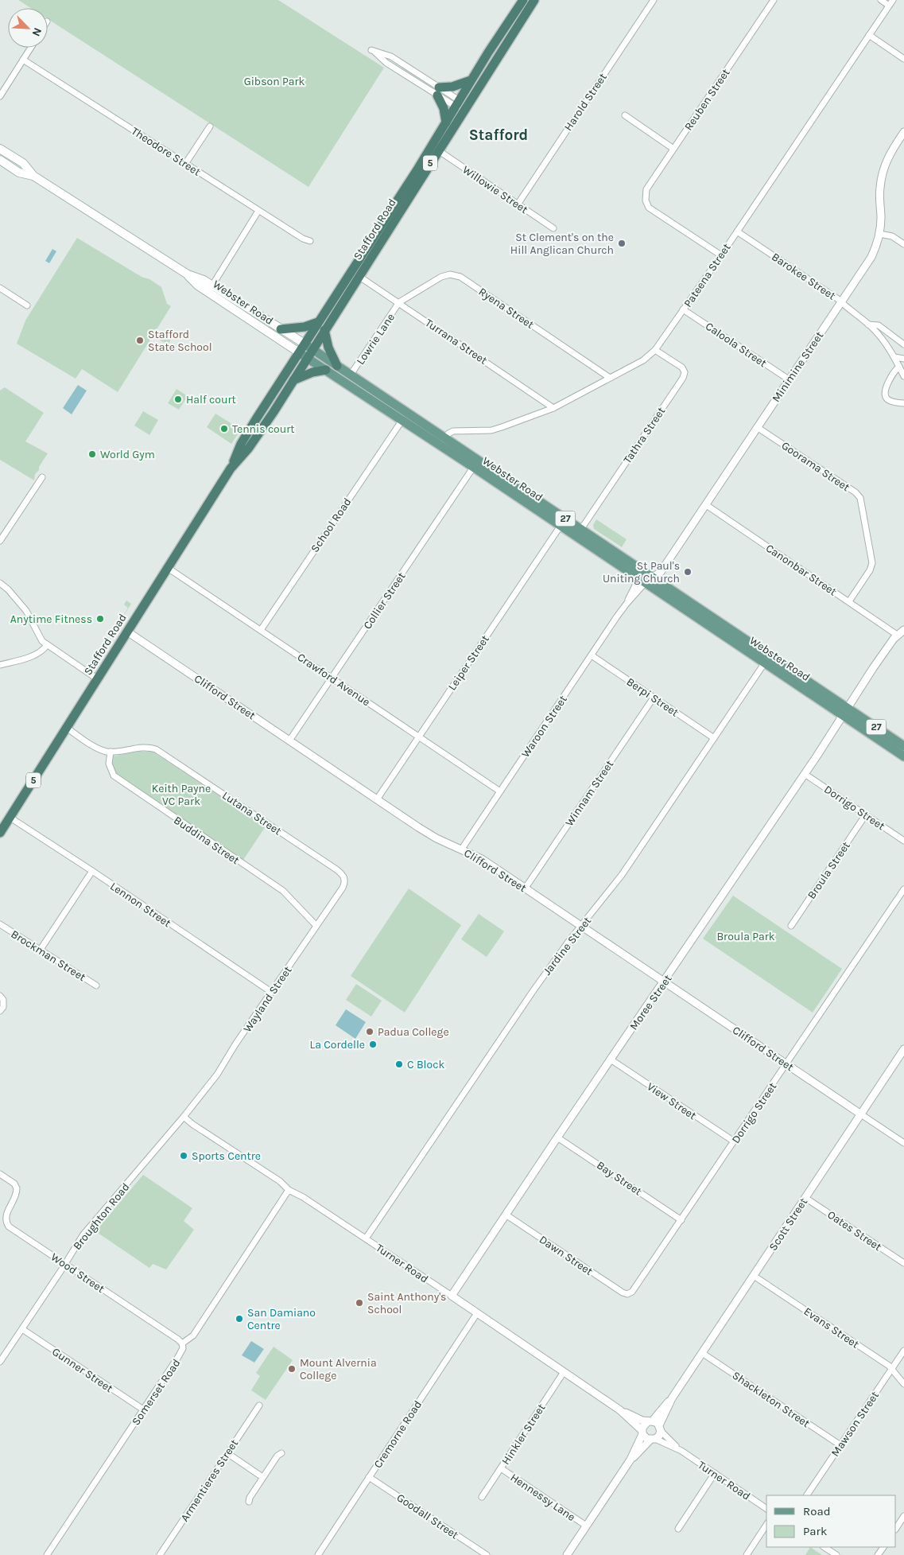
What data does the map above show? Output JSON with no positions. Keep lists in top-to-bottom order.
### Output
{
  "streets": {
    "highway": ["5", "Stafford Road"],
    "main road": ["Webster Road", "27"],
    "street": [
      "Reuben Street",
      "Harold Street",
      "Theodore Street",
      "Willowie Street",
      "Pateena Street",
      "Barokee Street",
      "Ryena Street",
      "Lowrie Lane",
      "Turrana Street",
      "Caloola Street",
      "Minimine Street",
      "Tathra Street",
      "Goorama Street",
      "School Road",
      "Canonbar Street",
      "Collier Street",
      "Leiper Street",
      "Crawford Avenue",
      "Clifford Street",
      "Berpi Street",
      "Waroon Street",
      "Winnam Street",
      "Dorrigo Street",
      "Lutana Street",
      "Buddina Street",
      "Broula Street",
      "Lennon Street",
      "Jardine Street",
      "Brockman Street",
      "Wayland Street",
      "Moree Street",
      "View Street",
      "Bay Street",
      "Broughton Road",
      "Scott Street",
      "Oates Street",
      "Dawn Street",
      "Turner Road",
      "Wood Street",
      "Evans Street",
      "Gunner Street",
      "Somerset Road",
      "Shackleton Street",
      "Mawson Street",
      "Cremorne Road",
      "Hinkler Street",
      "Armentieres Street",
      "Hennessy Lane",
      "Goodall Street"
    ]
  },
  "crossings": [
    ["Reuben Street", "Pateena Street"],
    ["Harold Street", "Willowie Street"],
    ["Willowie Street", "Stafford Road"],
    ["Stafford Road", "Webster Road"],
    ["Stafford Road", "Turrana Street"],
    ["Stafford Road", "Crawford Avenue"],
    ["Stafford Road", "Clifford Street"],
    ["Stafford Road", "Lennon Street"],
    ["Pateena Street", "Barokee Street"],
    ["Pateena Street", "Webster Road"],
    ["Pateena Street", "Ryena Street"],
    ["Pateena Street", "Turrana Street"],
    ["Pateena Street", "Caloola Street"],
    ["Pateena Street", "Tathra Street"],
    ["Barokee Street", "Minimine Street"],
    ["Webster Road", "Lowrie Lane"],
    ["Webster Road", "Minimine Street"],
    ["Webster Road", "Tathra Street"],
    ["Webster Road", "School Road"],
    ["Webster Road", "Collier Street"],
    ["Webster Road", "Leiper Street"],
    ["Webster Road", "Waroon Street"],
    ["Webster Road", "Jardine Street"],
    ["Webster Road", "Moree Street"],
    ["Ryena Street", "Lowrie Lane"],
    ["Ryena Street", "Turrana Street"],
    ["Lowrie Lane", "Turrana Street"],
    ["Caloola Street", "Minimine Street"],
    ["Minimine Street", "Goorama Street"],
    ["Minimine Street", "Canonbar Street"],
    ["Minimine Street", "Waroon Street"],
    ["Goorama Street", "Canonbar Street"],
    ["School Road", "Crawford Avenue"],
    ["Canonbar Street", "Moree Street"],
    ["Collier Street", "Crawford Avenue"],
    ["Collier Street", "Clifford Street"],
    ["Leiper Street", "Crawford Avenue"],
    ["Leiper Street", "Clifford Street"],
    ["Crawford Avenue", "Waroon Street"],
    ["Clifford Street", "Waroon Street"],
    ["Clifford Street", "Winnam Street"],
    ["Clifford Street", "Dorrigo Street"],
    ["Clifford Street", "Jardine Street"],
    ["Clifford Street", "Moree Street"],
    ["Clifford Street", "Scott Street"],
    ["Berpi Street", "Waroon Street"],
    ["Berpi Street", "Winnam Street"],
    ["Berpi Street", "Jardine Street"],
    ["Dorrigo Street", "Broula Street"],
    ["Dorrigo Street", "Moree Street"],
    ["Dorrigo Street", "View Street"],
    ["Dorrigo Street", "Bay Street"],
    ["Dorrigo Street", "Dawn Street"],
    ["Lutana Street", "Buddina Street"],
    ["Lutana Street", "Wayland Street"],
    ["Buddina Street", "Wayland Street"],
    ["Lennon Street", "Wayland Street"],
    ["Jardine Street", "Turner Road"],
    ["Wayland Street", "Broughton Road"],
    ["Wayland Street", "Turner Road"],
    ["Moree Street", "View Street"],
    ["Moree Street", "Bay Street"],
    ["Moree Street", "Dawn Street"],
    ["Moree Street", "Turner Road"],
    ["Broughton Road", "Turner Road"],
    ["Broughton Road", "Wood Street"],
    ["Broughton Road", "Gunner Street"],
    ["Scott Street", "Oates Street"],
    ["Scott Street", "Turner Road"],
    ["Scott Street", "Evans Street"],
    ["Scott Street", "Shackleton Street"],
    ["Turner Road", "Somerset Road"],
    ["Turner Road", "Cremorne Road"],
    ["Turner Road", "Hinkler Street"],
    ["Wood Street", "Somerset Road"],
    ["Evans Street", "Mawson Street"],
    ["Gunner Street", "Somerset Road"],
    ["Shackleton Street", "Mawson Street"],
    ["Cremorne Road", "Goodall Street"],
    ["Hinkler Street", "Hennessy Lane"]
  ],
  "districts": ["Stafford"],
  "parks": ["Gibson Park", "Keith Payne VC Park", "Broula Park"],
  "places": [
    "St Clement's on the Hill Anglican Church",
    "Stafford State School",
    "Half court",
    "Tennis court",
    "World Gym",
    "St Paul's Uniting Church",
    "Anytime Fitness",
    "Padua College",
    "La Cordelle",
    "C Block",
    "Sports Centre",
    "Saint Anthony's School",
    "San Damiano Centre",
    "Mount Alvernia College"
  ],
  "legend": ["Road", "Park"],
  "north": "bottom right"
}
